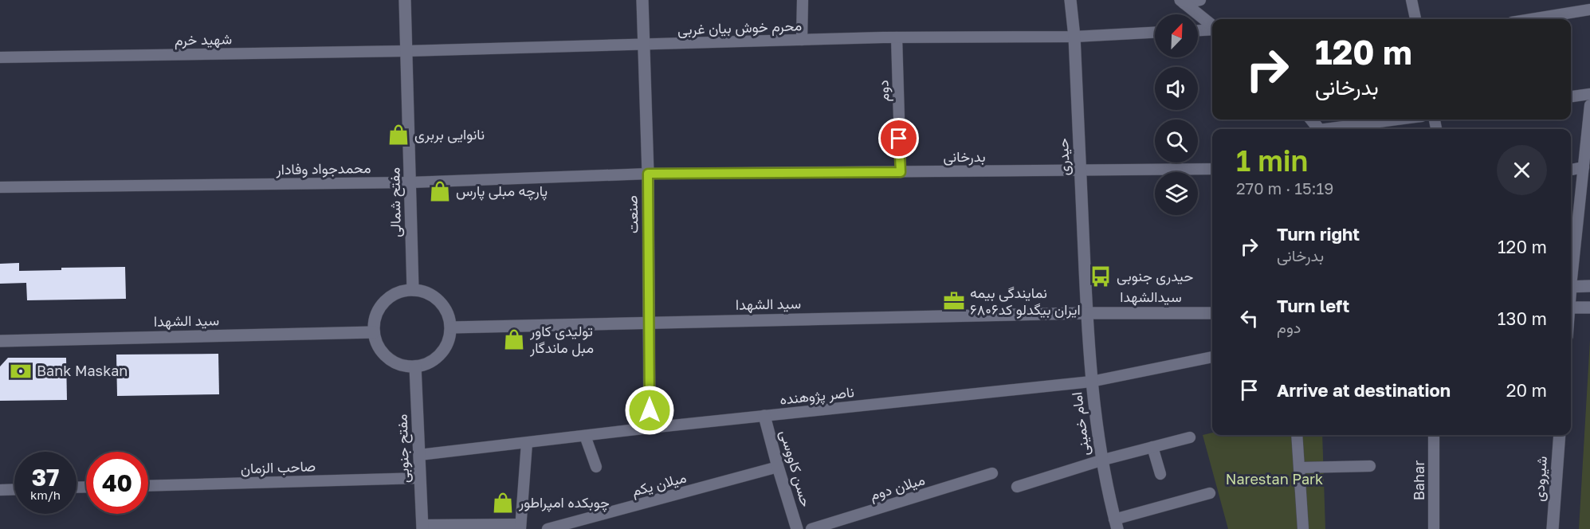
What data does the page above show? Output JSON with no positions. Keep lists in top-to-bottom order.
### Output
{
  "streets": {
    "street": [
      "محرم خوش بیان غربی",
      "شهید خرم",
      "دوم",
      "بدرخانی",
      "حیدری",
      "محمدجواد وفادار",
      "مفتح شمالی",
      "صنعت",
      "سیدالشهدا",
      "سید الشهدا",
      "ناصر پژوهنده",
      "امام خمینی",
      "مفتح جنوبی",
      "صاحب الزمان",
      "حسن کاووسی",
      "شیرودی",
      "Bahar",
      "میلان یکم",
      "میلان دوم"
    ]
  },
  "crossings": [
    ["محرم خوش بیان غربی", "شهید خرم"],
    ["محرم خوش بیان غربی", "دوم"],
    ["محرم خوش بیان غربی", "حیدری"],
    ["محرم خوش بیان غربی", "مفتح شمالی"],
    ["محرم خوش بیان غربی", "صنعت"],
    ["شهید خرم", "مفتح شمالی"],
    ["دوم", "بدرخانی"],
    ["بدرخانی", "حیدری"],
    ["بدرخانی", "محمدجواد وفادار"],
    ["بدرخانی", "صنعت"],
    ["حیدری", "سیدالشهدا"],
    ["حیدری", "سید الشهدا"],
    ["حیدری", "امام خمینی"],
    ["محمدجواد وفادار", "مفتح شمالی"],
    ["محمدجواد وفادار", "صنعت"],
    ["مفتح شمالی", "سید الشهدا"],
    ["مفتح شمالی", "مفتح جنوبی"],
    ["صنعت", "سید الشهدا"],
    ["صنعت", "ناصر پژوهنده"],
    ["سیدالشهدا", "سید الشهدا"],
    ["سیدالشهدا", "امام خمینی"],
    ["سید الشهدا", "امام خمینی"],
    ["سید الشهدا", "مفتح جنوبی"],
    ["ناصر پژوهنده", "امام خمینی"],
    ["ناصر پژوهنده", "مفتح جنوبی"],
    ["ناصر پژوهنده", "حسن کاووسی"],
    ["مفتح جنوبی", "صاحب الزمان"],
    ["حسن کاووسی", "میلان یکم"]
  ],
  "parks": ["Narestan Park"],
  "places": {
    "shop": [
      "نانوایی بربری",
      "پارچه مبلی پارس",
      "تولیدی کاور مبل ماندگار",
      "چوبکده امپراطور"
    ],
    "bus stop": ["حیدری جنوبی"],
    "office": ["نمایندگی بیمه ایران بیگدلو کد۶۸۰۶"],
    "bank": ["Bank Maskan"]
  },
  "north": "top right",
  "page": {
    "turn": ["120 m", "بدرخانی"],
    "heading": ["1 min", "270 m · 15:19"],
    "list": [
      {
        "name": "Turn right",
        "note": "بدرخانی",
        "value": "120 m"
      },
      {
        "name": "Turn left",
        "note": "دوم",
        "value": "130 m"
      },
      {
        "name": "Arrive at destination",
        "value": "20 m"
      }
    ],
    "speed": "37 km/h",
    "limit": "40"
  }
}
